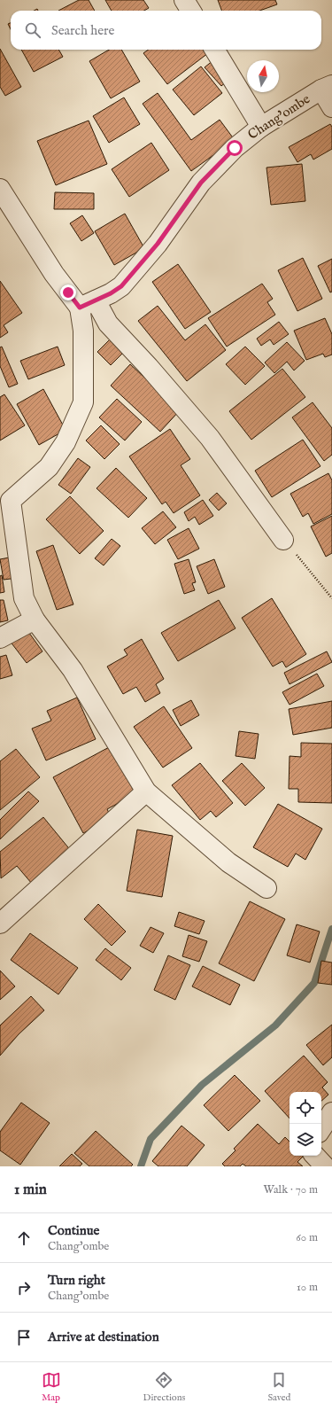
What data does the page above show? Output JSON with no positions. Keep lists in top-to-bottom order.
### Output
{
  "streets": {
    "street": ["Chang'ombe"]
  },
  "north": "top",
  "page": {
    "search": "Search here",
    "heading": ["1 min", "Walk · 70 m"],
    "list": [
      ["Continue", "Chang'ombe", "60 m"],
      ["Turn right", "Chang'ombe", "10 m"],
      "Arrive at destination"
    ],
    "nav": ["Map", "Directions", "Saved"]
  }
}
